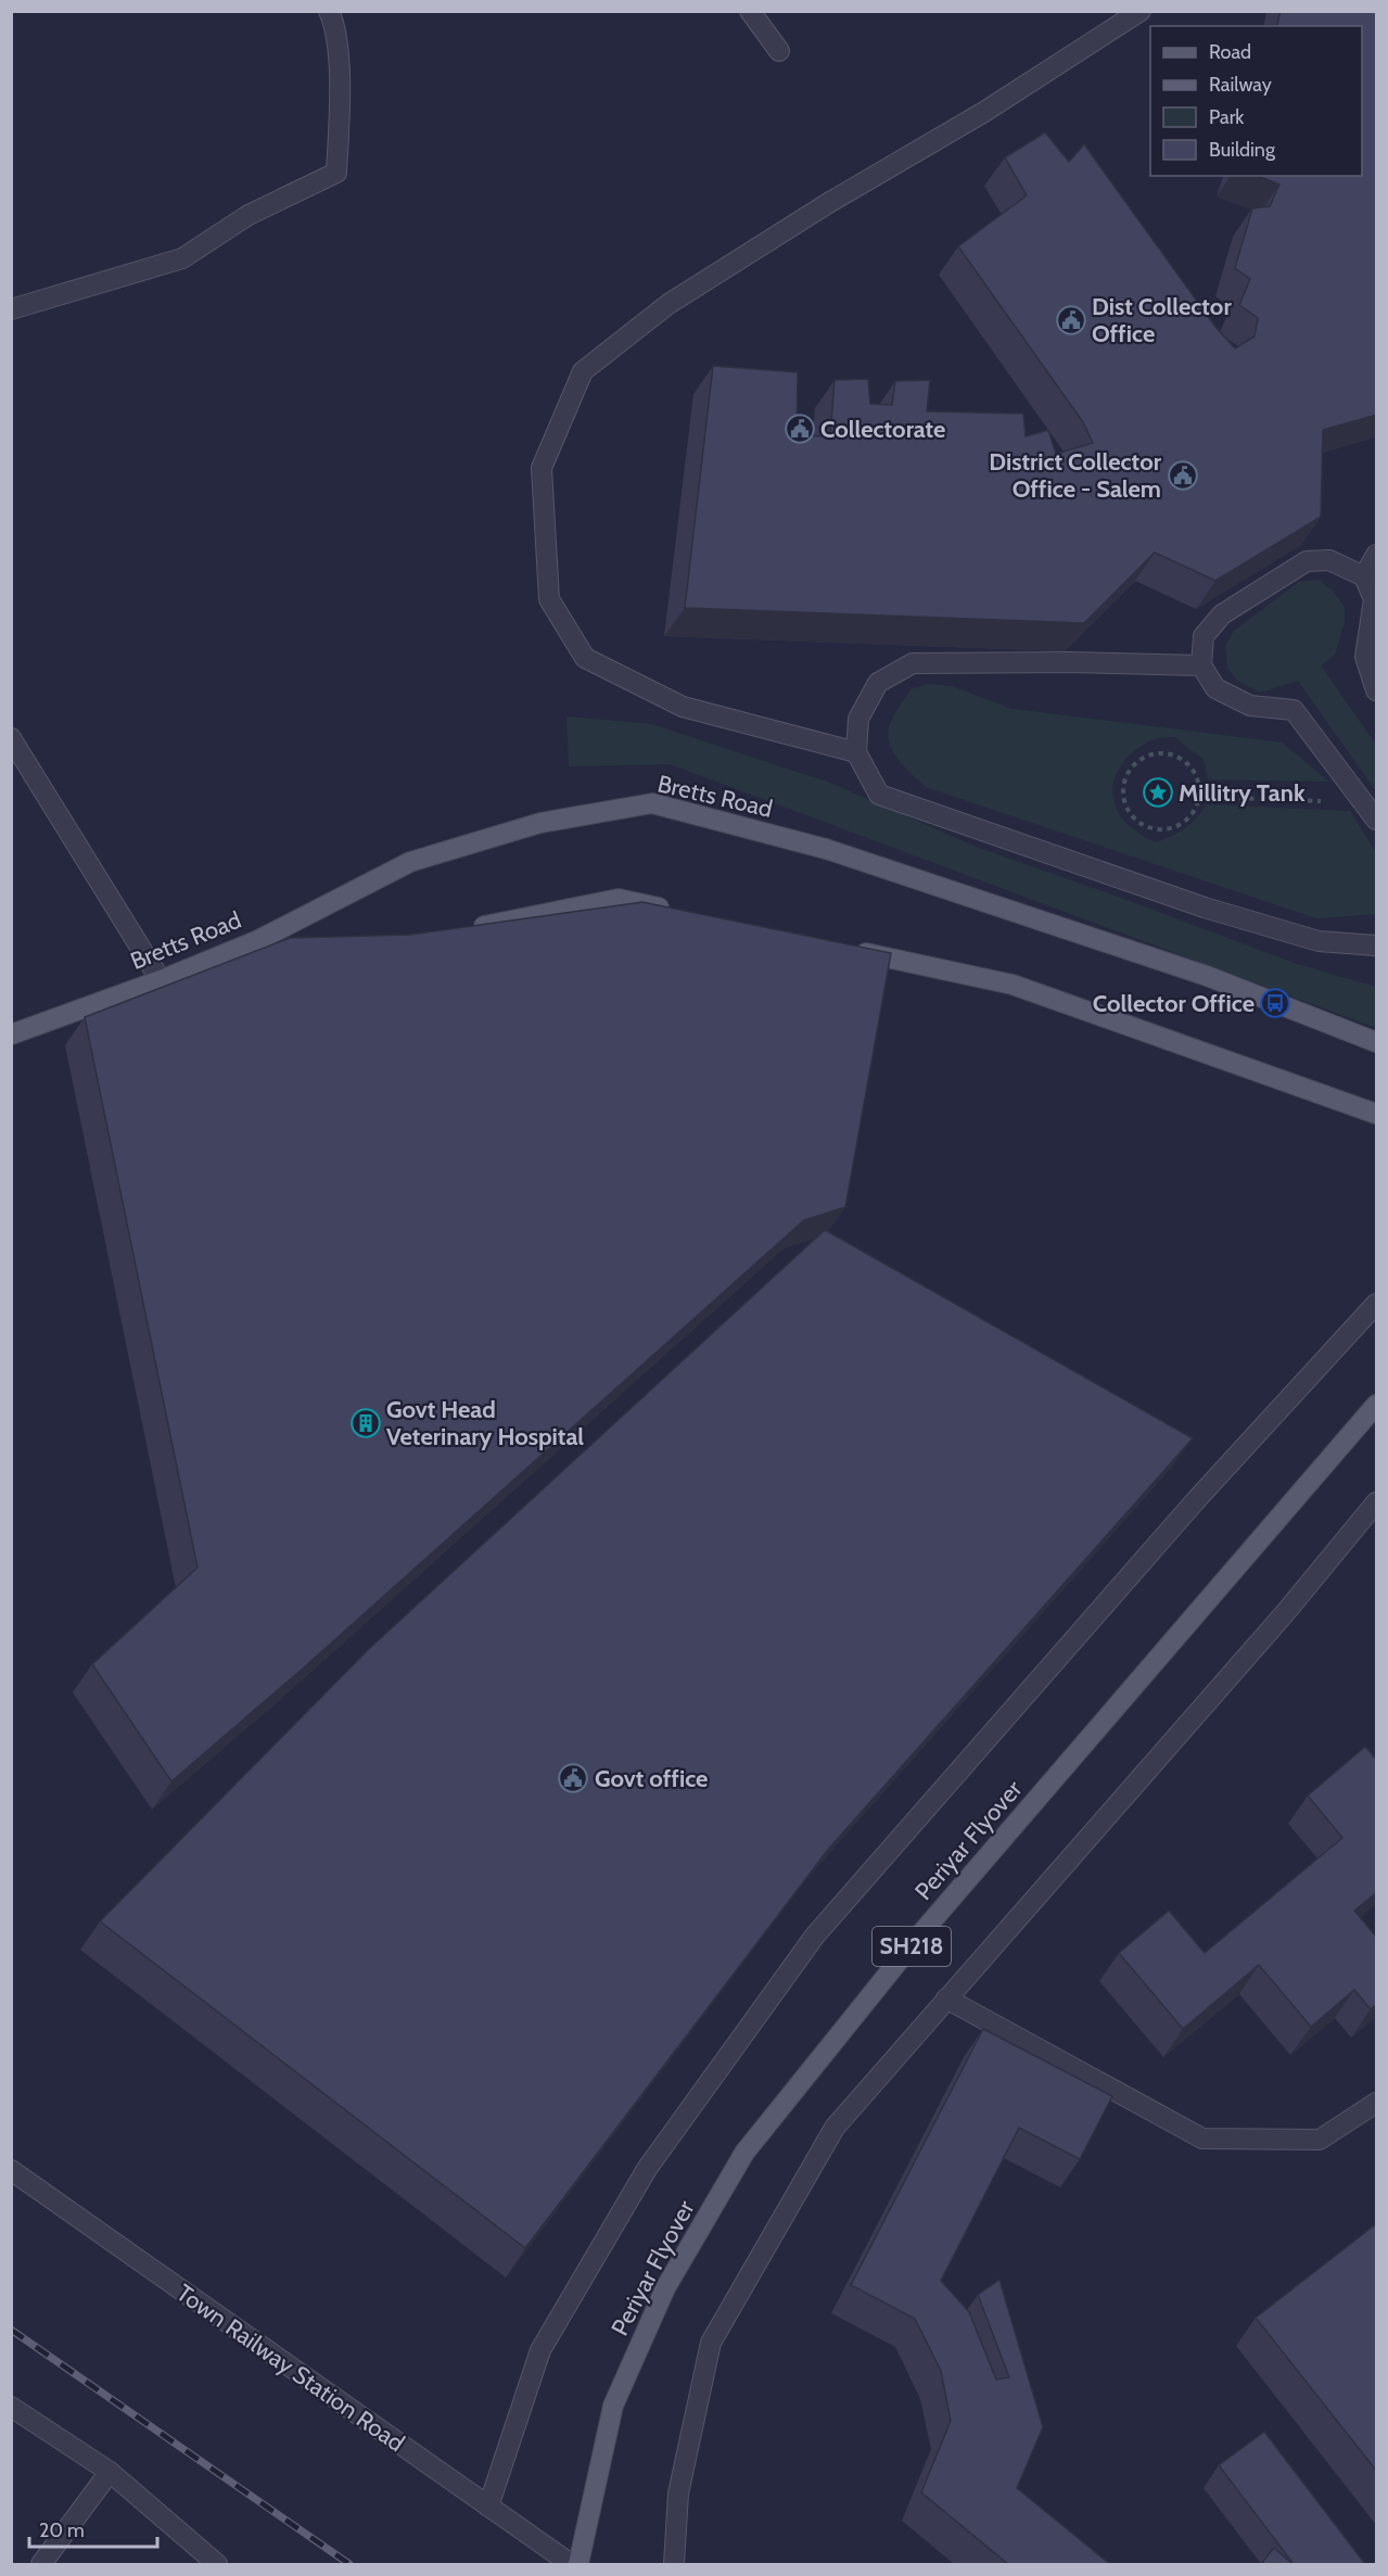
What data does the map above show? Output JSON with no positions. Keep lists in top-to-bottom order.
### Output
{
  "streets": {
    "main road": ["Bretts Road", "Periyar Flyover", "SH218"],
    "street": ["Town Railway Station Road"]
  },
  "places": {
    "public building": [
      "Dist Collector Office",
      "Collectorate",
      "District Collector Office - Salem",
      "Govt office"
    ],
    "place": ["Millitry Tank"],
    "bus stop": ["Collector Office"],
    "building": ["Govt Head Veterinary Hospital"]
  },
  "legend": [
    "Road",
    "Railway",
    "Park",
    "Building"
  ],
  "scale_bar": "20 m"
}
